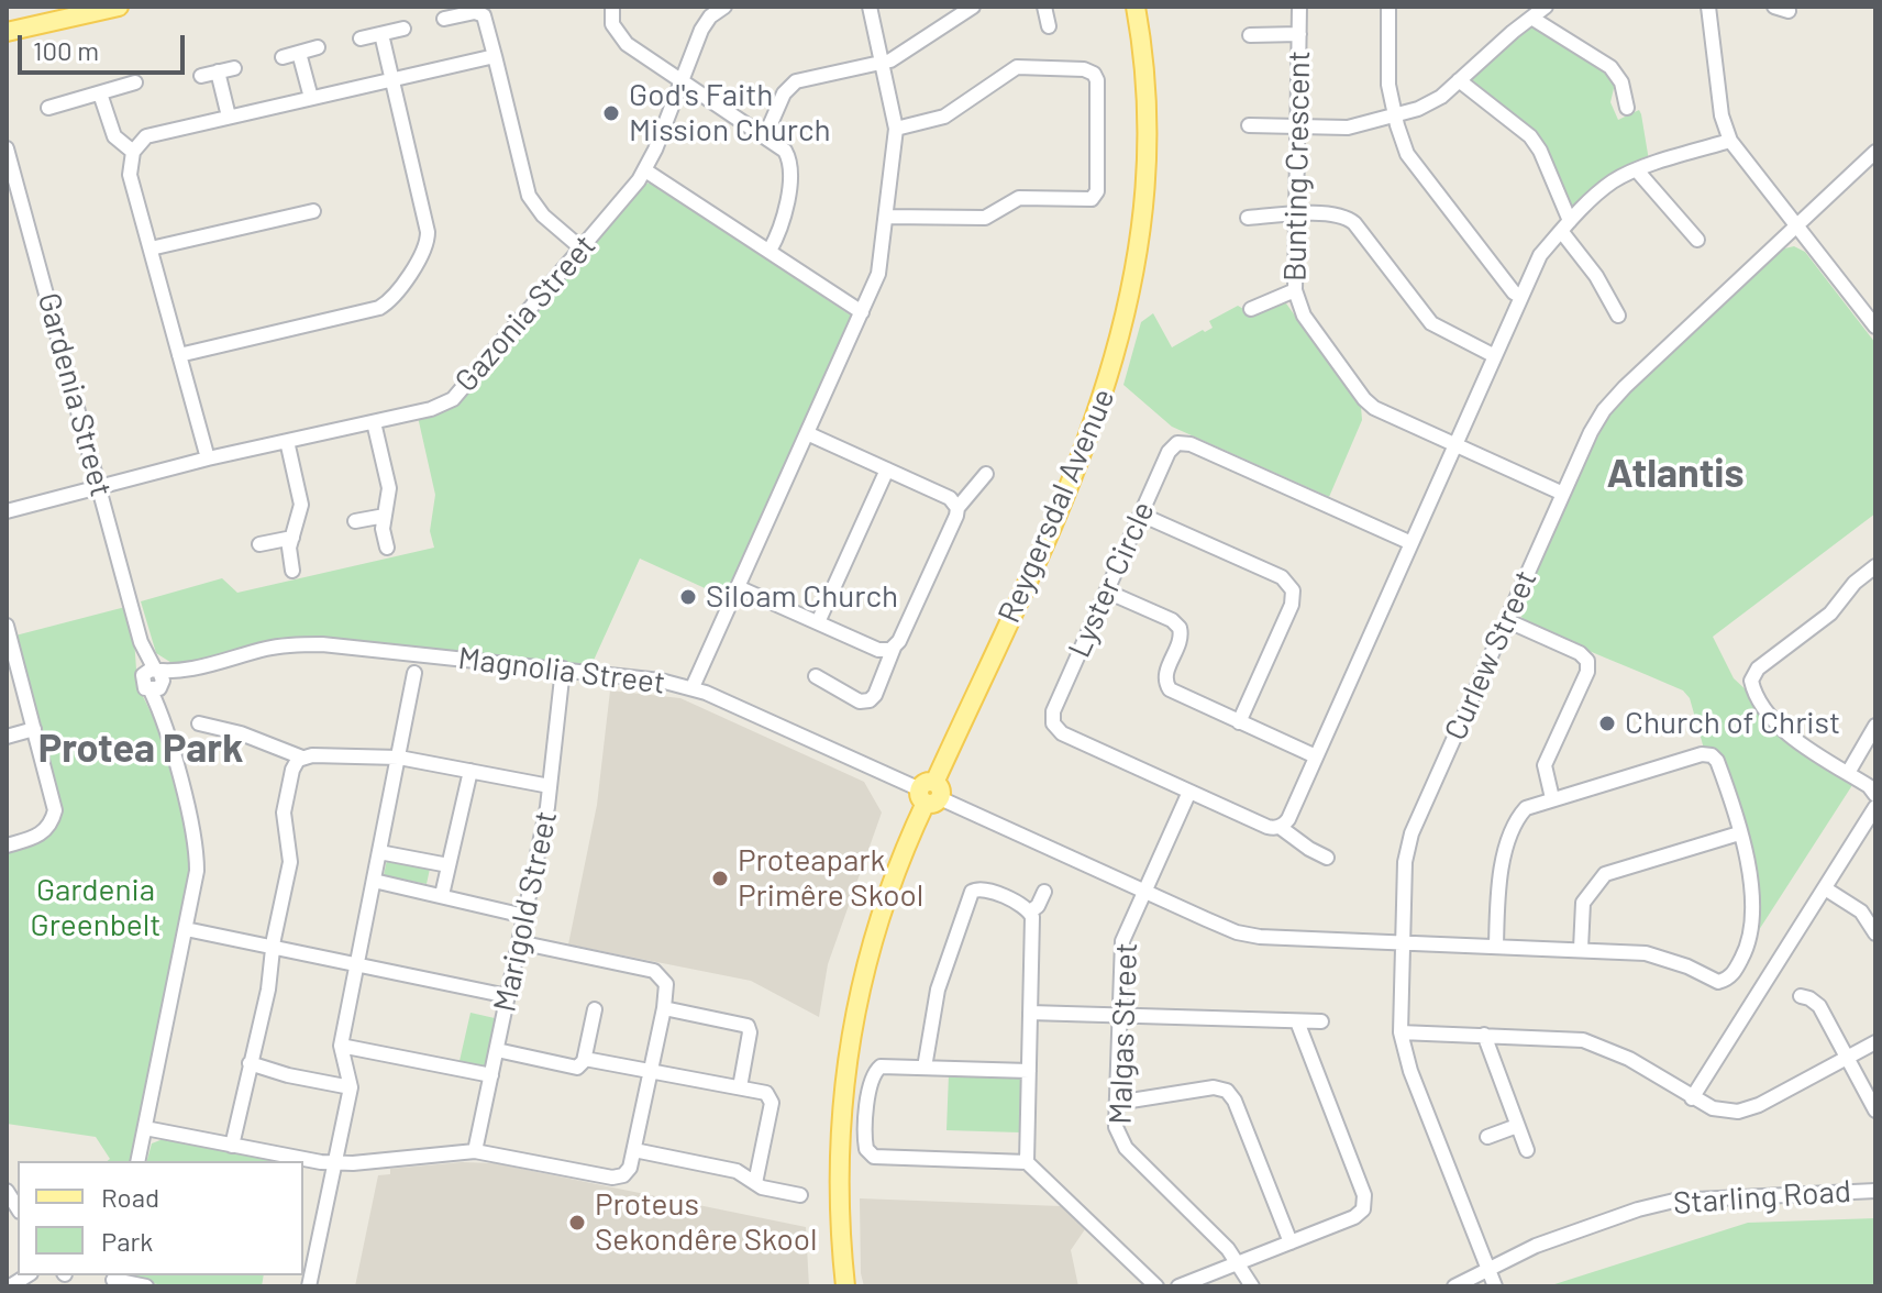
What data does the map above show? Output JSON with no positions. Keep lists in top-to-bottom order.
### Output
{
  "streets": {
    "main road": ["Reygersdal Avenue"],
    "street": [
      "Bunting Crescent",
      "Gazonia Street",
      "Gardenia Street",
      "Lyster Circle",
      "Curlew Street",
      "Magnolia Street",
      "Marigold Street",
      "Malgas Street",
      "Starling Road"
    ]
  },
  "crossings": [
    ["Bunting Crescent", "Curlew Street"],
    ["Gazonia Street", "Gardenia Street"],
    ["Gardenia Street", "Magnolia Street"],
    ["Reygersdal Avenue", "Magnolia Street"],
    ["Lyster Circle", "Malgas Street"],
    ["Curlew Street", "Magnolia Street"],
    ["Curlew Street", "Starling Road"],
    ["Magnolia Street", "Marigold Street"],
    ["Magnolia Street", "Malgas Street"]
  ],
  "districts": ["Atlantis", "Protea Park"],
  "parks": ["Gardenia Greenbelt"],
  "places": [
    "God's Faith Mission Church",
    "Siloam Church",
    "Church of Christ",
    "Proteapark Primêre Skool",
    "Proteus Sekondêre Skool"
  ],
  "legend": ["Road", "Park"],
  "scale_bar": "100 m"
}
